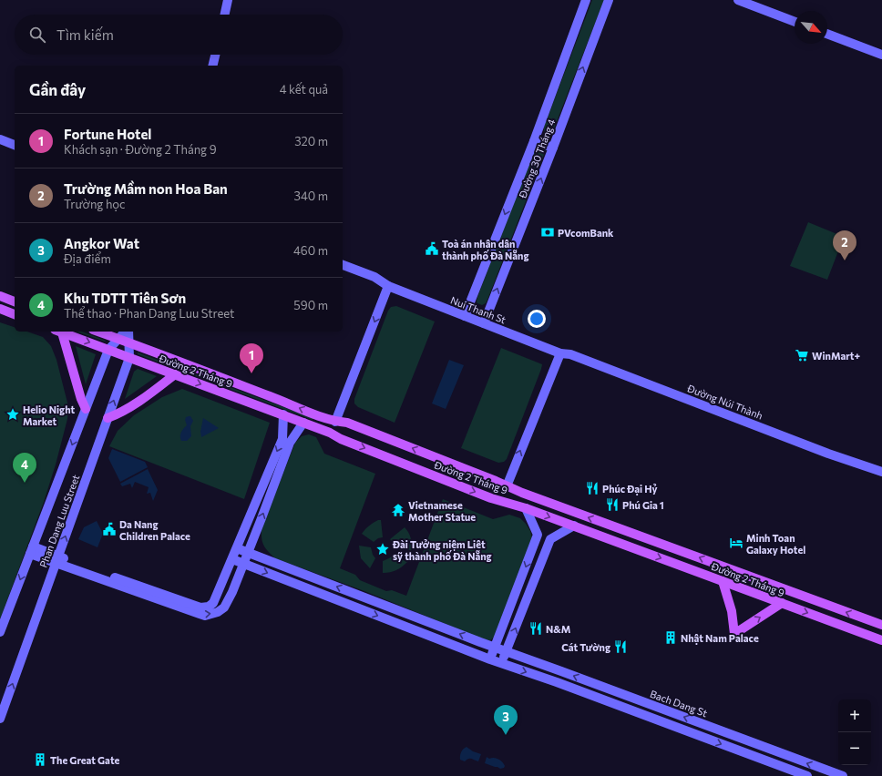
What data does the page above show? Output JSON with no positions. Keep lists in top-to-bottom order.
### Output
{
  "streets": {
    "main road": ["Đường 2 Tháng 9"],
    "street": [
      "Đường 30 Tháng 4",
      "Nui Thanh St",
      "Đường Núi Thành",
      "Phan Dang Luu Street",
      "Bach Dang St"
    ]
  },
  "crossings": [
    ["Đường 30 Tháng 4", "Nui Thanh St"],
    ["Nui Thanh St", "Đường Núi Thành"],
    ["Đường 2 Tháng 9", "Phan Dang Luu Street"]
  ],
  "places": {
    "bank": ["PVcomBank"],
    "public building": ["Toà án nhân dân thành phố Đà Nẵng", "Da Nang Children Palace"],
    "supermarket": ["WinMart+"],
    "place": ["Helio Night Market", "Đài Tưởng niệm Liệt sỹ thành phố Đà Nẵng"],
    "restaurant": [
      "Phúc Đại Hỷ",
      "Phú Gia 1",
      "N&M",
      "Cát Tường"
    ],
    "temple": ["Vietnamese Mother Statue"],
    "hotel": ["Minh Toan Galaxy Hotel"],
    "building": ["Nhật Nam Palace", "The Great Gate"]
  },
  "north": "bottom right",
  "page": {
    "search": "Tìm kiếm",
    "heading": ["Gần đây", "4 kết quả"],
    "list": [
      {
        "mark": "1",
        "name": "Fortune Hotel",
        "note": "Khách sạn · Đường 2 Tháng 9",
        "value": "320 m"
      },
      {
        "mark": "2",
        "name": "Trường Mầm non Hoa Ban",
        "note": "Trường học",
        "value": "340 m"
      },
      {
        "mark": "3",
        "name": "Angkor Wat",
        "note": "Địa điểm",
        "value": "460 m"
      },
      {
        "mark": "4",
        "name": "Khu TDTT Tiên Sơn",
        "note": "Thể thao · Phan Dang Luu Street",
        "value": "590 m"
      }
    ],
    "pins": [
      "2",
      "1",
      "4",
      "3"
    ],
    "map_buttons": ["+", "−"]
  }
}
